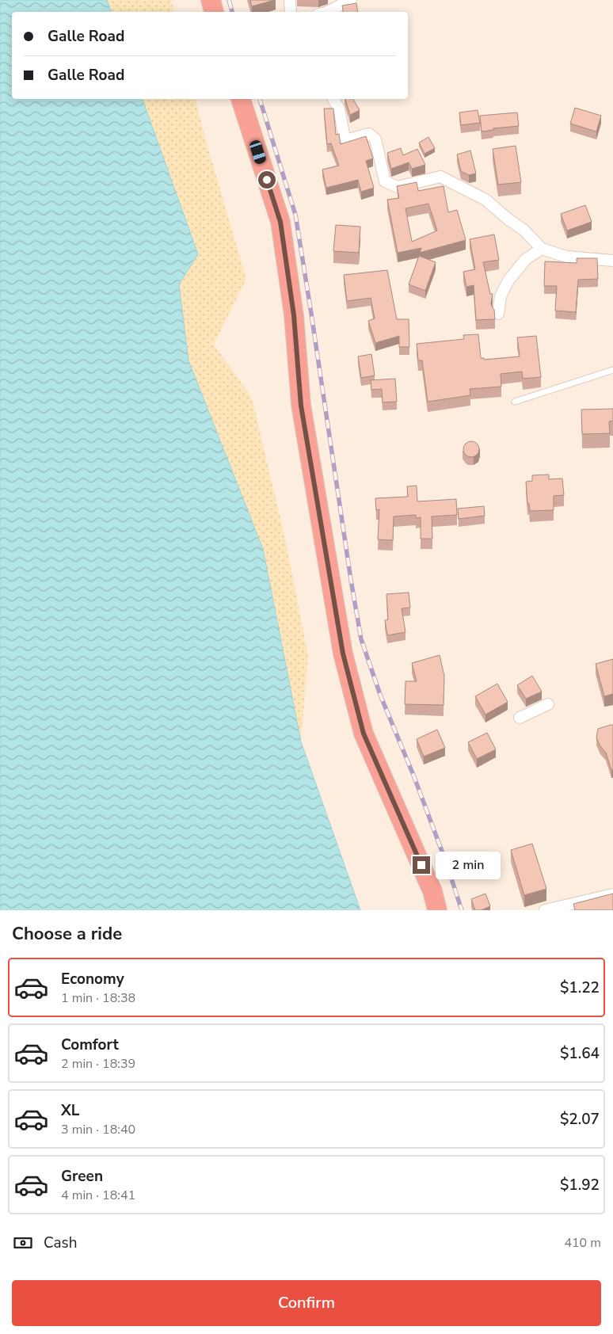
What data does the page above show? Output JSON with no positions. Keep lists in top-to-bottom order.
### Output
{
  "page": {
    "banner": ["Galle Road", "Galle Road"],
    "bubble": "2 min",
    "heading": "Choose a ride",
    "list": [
      {
        "name": "Economy",
        "note": "1 min · 18:38",
        "value": "$1.22"
      },
      {
        "name": "Comfort",
        "note": "2 min · 18:39",
        "value": "$1.64"
      },
      {
        "name": "XL",
        "note": "3 min · 18:40",
        "value": "$2.07"
      },
      {
        "name": "Green",
        "note": "4 min · 18:41",
        "value": "$1.92"
      }
    ],
    "pay": ["Cash", "410 m"],
    "buttons": "Confirm"
  }
}
